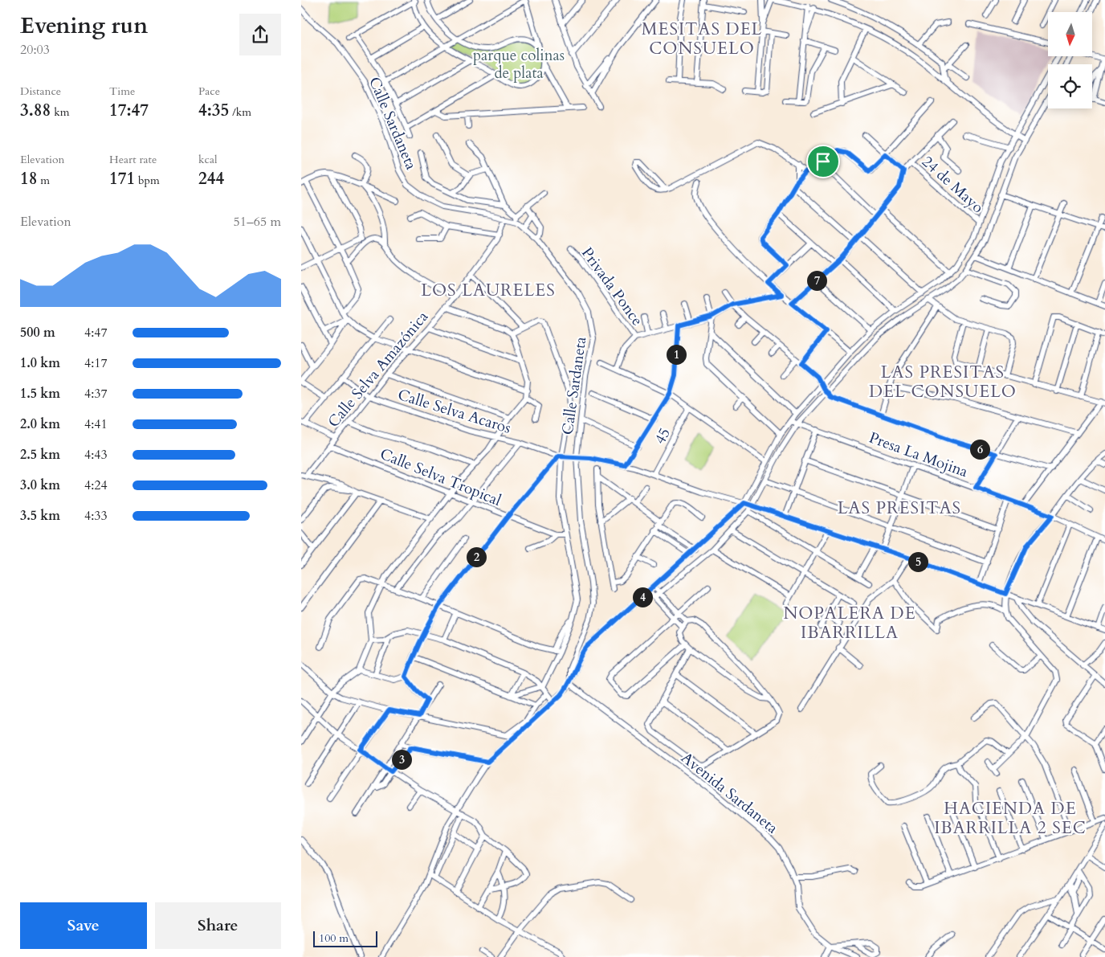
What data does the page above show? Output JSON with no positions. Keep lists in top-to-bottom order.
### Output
{
  "streets": {
    "street": [
      "Calle Sardaneta",
      "24 de Mayo",
      "Privada Ponce",
      "Calle Selva Amazónica",
      "Calle Selva Acaros",
      "45",
      "Presa La Mojina",
      "Calle Selva Tropical",
      "Avenida Sardaneta"
    ]
  },
  "crossings": [
    ["Calle Sardaneta", "Calle Selva Amazónica"],
    ["Calle Sardaneta", "Calle Selva Acaros"],
    ["Calle Sardaneta", "Avenida Sardaneta"],
    ["Calle Selva Amazónica", "Calle Selva Acaros"],
    ["Calle Selva Amazónica", "Calle Selva Tropical"],
    ["Calle Selva Acaros", "45"]
  ],
  "districts": [
    "MESITAS DEL CONSUELO",
    "LOS LAURELES",
    "LAS PRESITAS DEL CONSUELO",
    "LAS PRESITAS",
    "NOPALERA DE IBARRILLA",
    "HACIENDA DE IBARRILLA 2 SEC"
  ],
  "parks": ["parque colinas de plata"],
  "scale_bar": "100 m",
  "north": "bottom",
  "page": {
    "heading": ["Evening run", "20:03"],
    "stats": [
      ["Distance", "3.88 km"],
      ["Time", "17:47"],
      ["Pace", "4:35 /km"],
      ["Elevation", "18 m"],
      ["Heart rate", "171 bpm"],
      ["kcal", "244"]
    ],
    "chart": ["Elevation", "51–65 m"],
    "pins": [
      "7",
      "1",
      "6",
      "2",
      "5",
      "4",
      "3"
    ],
    "list": [
      {
        "name": "500 m",
        "note": "4:47"
      },
      {
        "name": "1.0 km",
        "note": "4:17"
      },
      {
        "name": "1.5 km",
        "note": "4:37"
      },
      {
        "name": "2.0 km",
        "note": "4:41"
      },
      {
        "name": "2.5 km",
        "note": "4:43"
      },
      {
        "name": "3.0 km",
        "note": "4:24"
      },
      {
        "name": "3.5 km",
        "note": "4:33"
      }
    ],
    "buttons": ["Save", "Share"],
    "scale": "100 m"
  }
}
